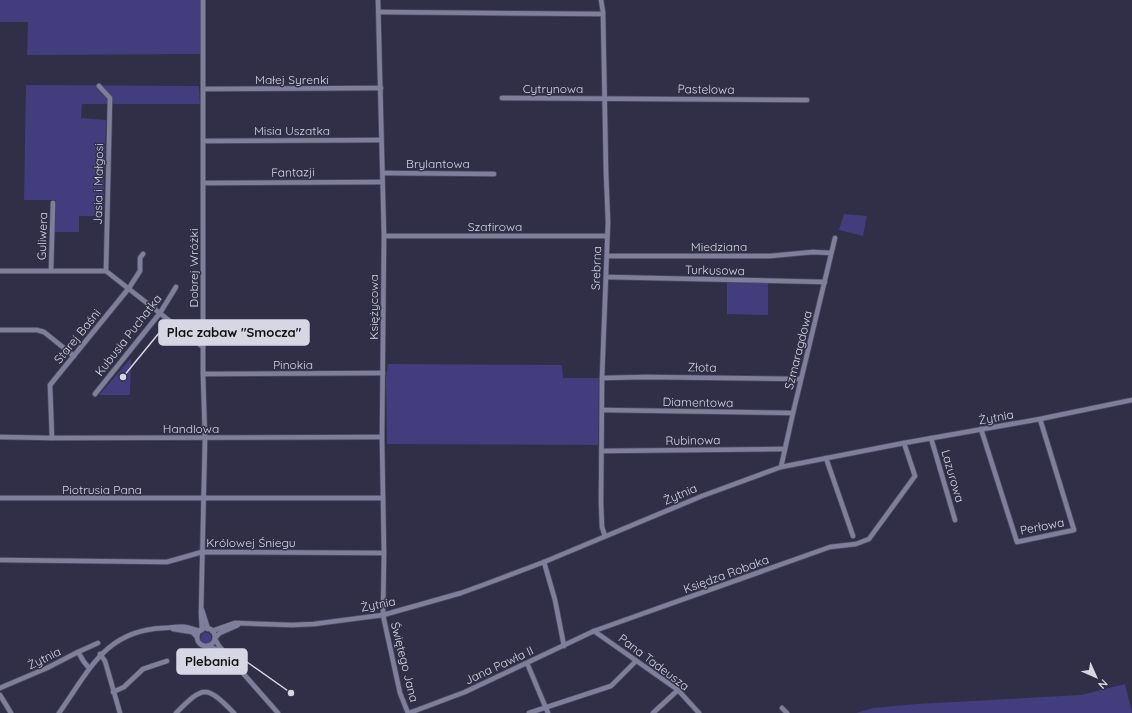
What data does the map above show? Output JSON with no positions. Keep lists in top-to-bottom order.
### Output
{
  "streets": {
    "street": [
      "Małej Syrenki",
      "Cytrynowa",
      "Pastelowa",
      "Misia Uszatka",
      "Brylantowa",
      "Fantazji",
      "Jasia i Małgosi",
      "Szafirowa",
      "Guliwera",
      "Miedziana",
      "Dobrej Wróżki",
      "Srebrna",
      "Turkusowa",
      "Księżycowa",
      "Kubusia Puchatka",
      "Starej Baśni",
      "Szmaragdowa",
      "Pinokia",
      "Złota",
      "Diamentowa",
      "Żytnia",
      "Handlowa",
      "Rubinowa",
      "Lazurowa",
      "Piotrusia Pana",
      "Perłowa",
      "Królowej Śniegu",
      "Księdza Robaka",
      "Świętego Jana",
      "Pana Tadeusza",
      "Jana Pawła II"
    ]
  },
  "crossings": [
    ["Małej Syrenki", "Dobrej Wróżki"],
    ["Małej Syrenki", "Księżycowa"],
    ["Cytrynowa", "Pastelowa"],
    ["Cytrynowa", "Srebrna"],
    ["Pastelowa", "Srebrna"],
    ["Misia Uszatka", "Dobrej Wróżki"],
    ["Misia Uszatka", "Księżycowa"],
    ["Brylantowa", "Księżycowa"],
    ["Fantazji", "Dobrej Wróżki"],
    ["Fantazji", "Księżycowa"],
    ["Szafirowa", "Srebrna"],
    ["Szafirowa", "Księżycowa"],
    ["Miedziana", "Srebrna"],
    ["Miedziana", "Szmaragdowa"],
    ["Dobrej Wróżki", "Pinokia"],
    ["Dobrej Wróżki", "Żytnia"],
    ["Dobrej Wróżki", "Handlowa"],
    ["Dobrej Wróżki", "Piotrusia Pana"],
    ["Dobrej Wróżki", "Królowej Śniegu"],
    ["Srebrna", "Turkusowa"],
    ["Srebrna", "Złota"],
    ["Srebrna", "Diamentowa"],
    ["Srebrna", "Żytnia"],
    ["Srebrna", "Rubinowa"],
    ["Turkusowa", "Szmaragdowa"],
    ["Księżycowa", "Pinokia"],
    ["Księżycowa", "Żytnia"],
    ["Księżycowa", "Handlowa"],
    ["Księżycowa", "Piotrusia Pana"],
    ["Księżycowa", "Królowej Śniegu"],
    ["Księżycowa", "Świętego Jana"],
    ["Starej Baśni", "Handlowa"],
    ["Szmaragdowa", "Złota"],
    ["Szmaragdowa", "Diamentowa"],
    ["Szmaragdowa", "Żytnia"],
    ["Szmaragdowa", "Rubinowa"],
    ["Żytnia", "Lazurowa"],
    ["Żytnia", "Perłowa"],
    ["Żytnia", "Księdza Robaka"],
    ["Żytnia", "Świętego Jana"],
    ["Księdza Robaka", "Pana Tadeusza"],
    ["Księdza Robaka", "Jana Pawła II"],
    ["Świętego Jana", "Jana Pawła II"],
    ["Pana Tadeusza", "Jana Pawła II"]
  ],
  "places": ["Plac zabaw \"Smocza\"", "Plebania"],
  "north": "bottom right"
}
